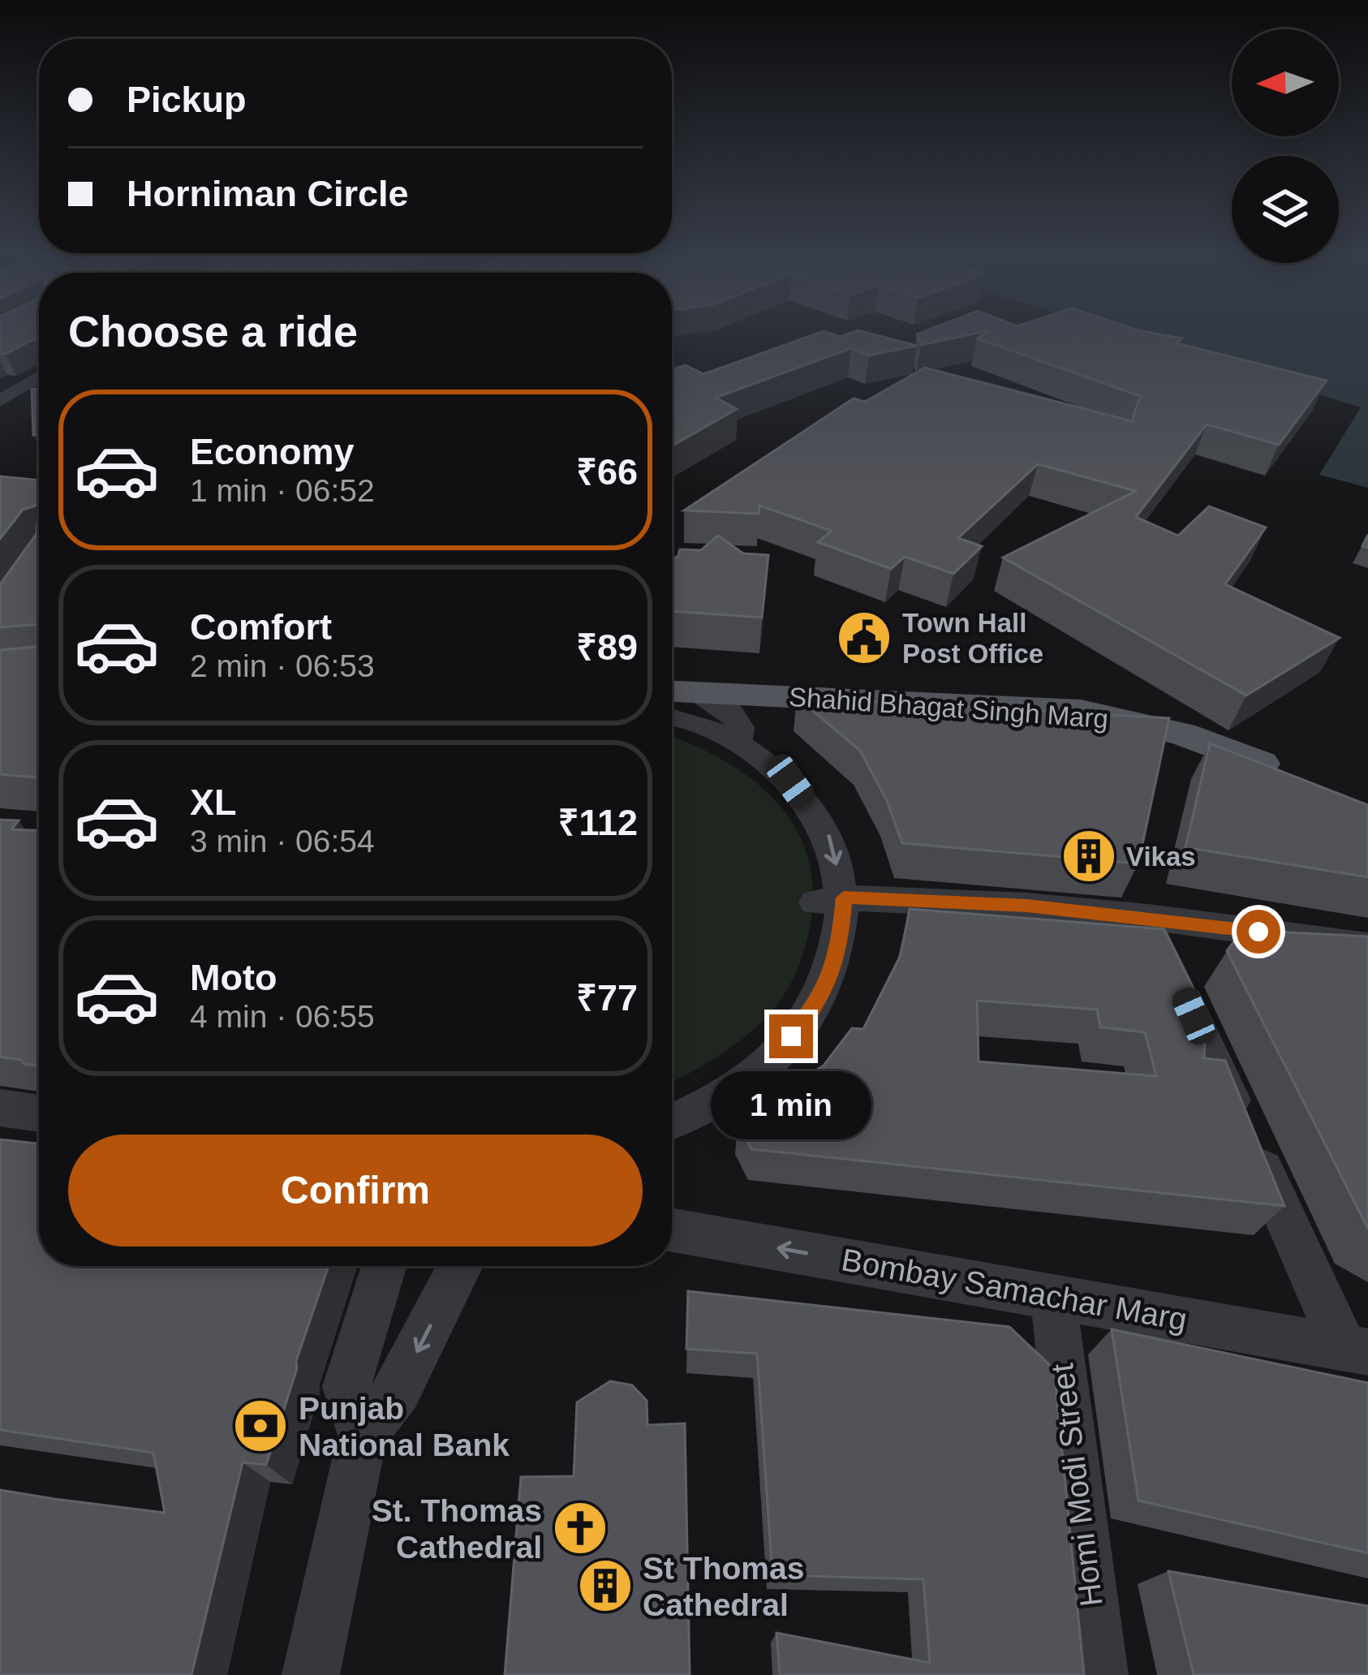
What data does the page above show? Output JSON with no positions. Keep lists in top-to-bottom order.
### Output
{
  "streets": {
    "main road": ["Shahid Bhagat Singh Marg"],
    "street": ["Bombay Samachar Marg", "Homi Modi Street"]
  },
  "crossings": [
    ["Bombay Samachar Marg", "Homi Modi Street"]
  ],
  "one_way": ["Bombay Samachar Marg"],
  "places": {
    "public building": ["Town Hall Post Office"],
    "building": ["Vikas", "St Thomas Cathedral"],
    "bank": ["Punjab National Bank"],
    "church": ["St. Thomas Cathedral"]
  },
  "north": "left",
  "page": {
    "banner": ["Pickup", "Horniman Circle"],
    "heading": "Choose a ride",
    "list": [
      {
        "name": "Economy",
        "note": "1 min · 06:52",
        "value": "₹66"
      },
      {
        "name": "Comfort",
        "note": "2 min · 06:53",
        "value": "₹89"
      },
      {
        "name": "XL",
        "note": "3 min · 06:54",
        "value": "₹112"
      },
      {
        "name": "Moto",
        "note": "4 min · 06:55",
        "value": "₹77"
      }
    ],
    "bubble": "1 min",
    "buttons": "Confirm"
  }
}
